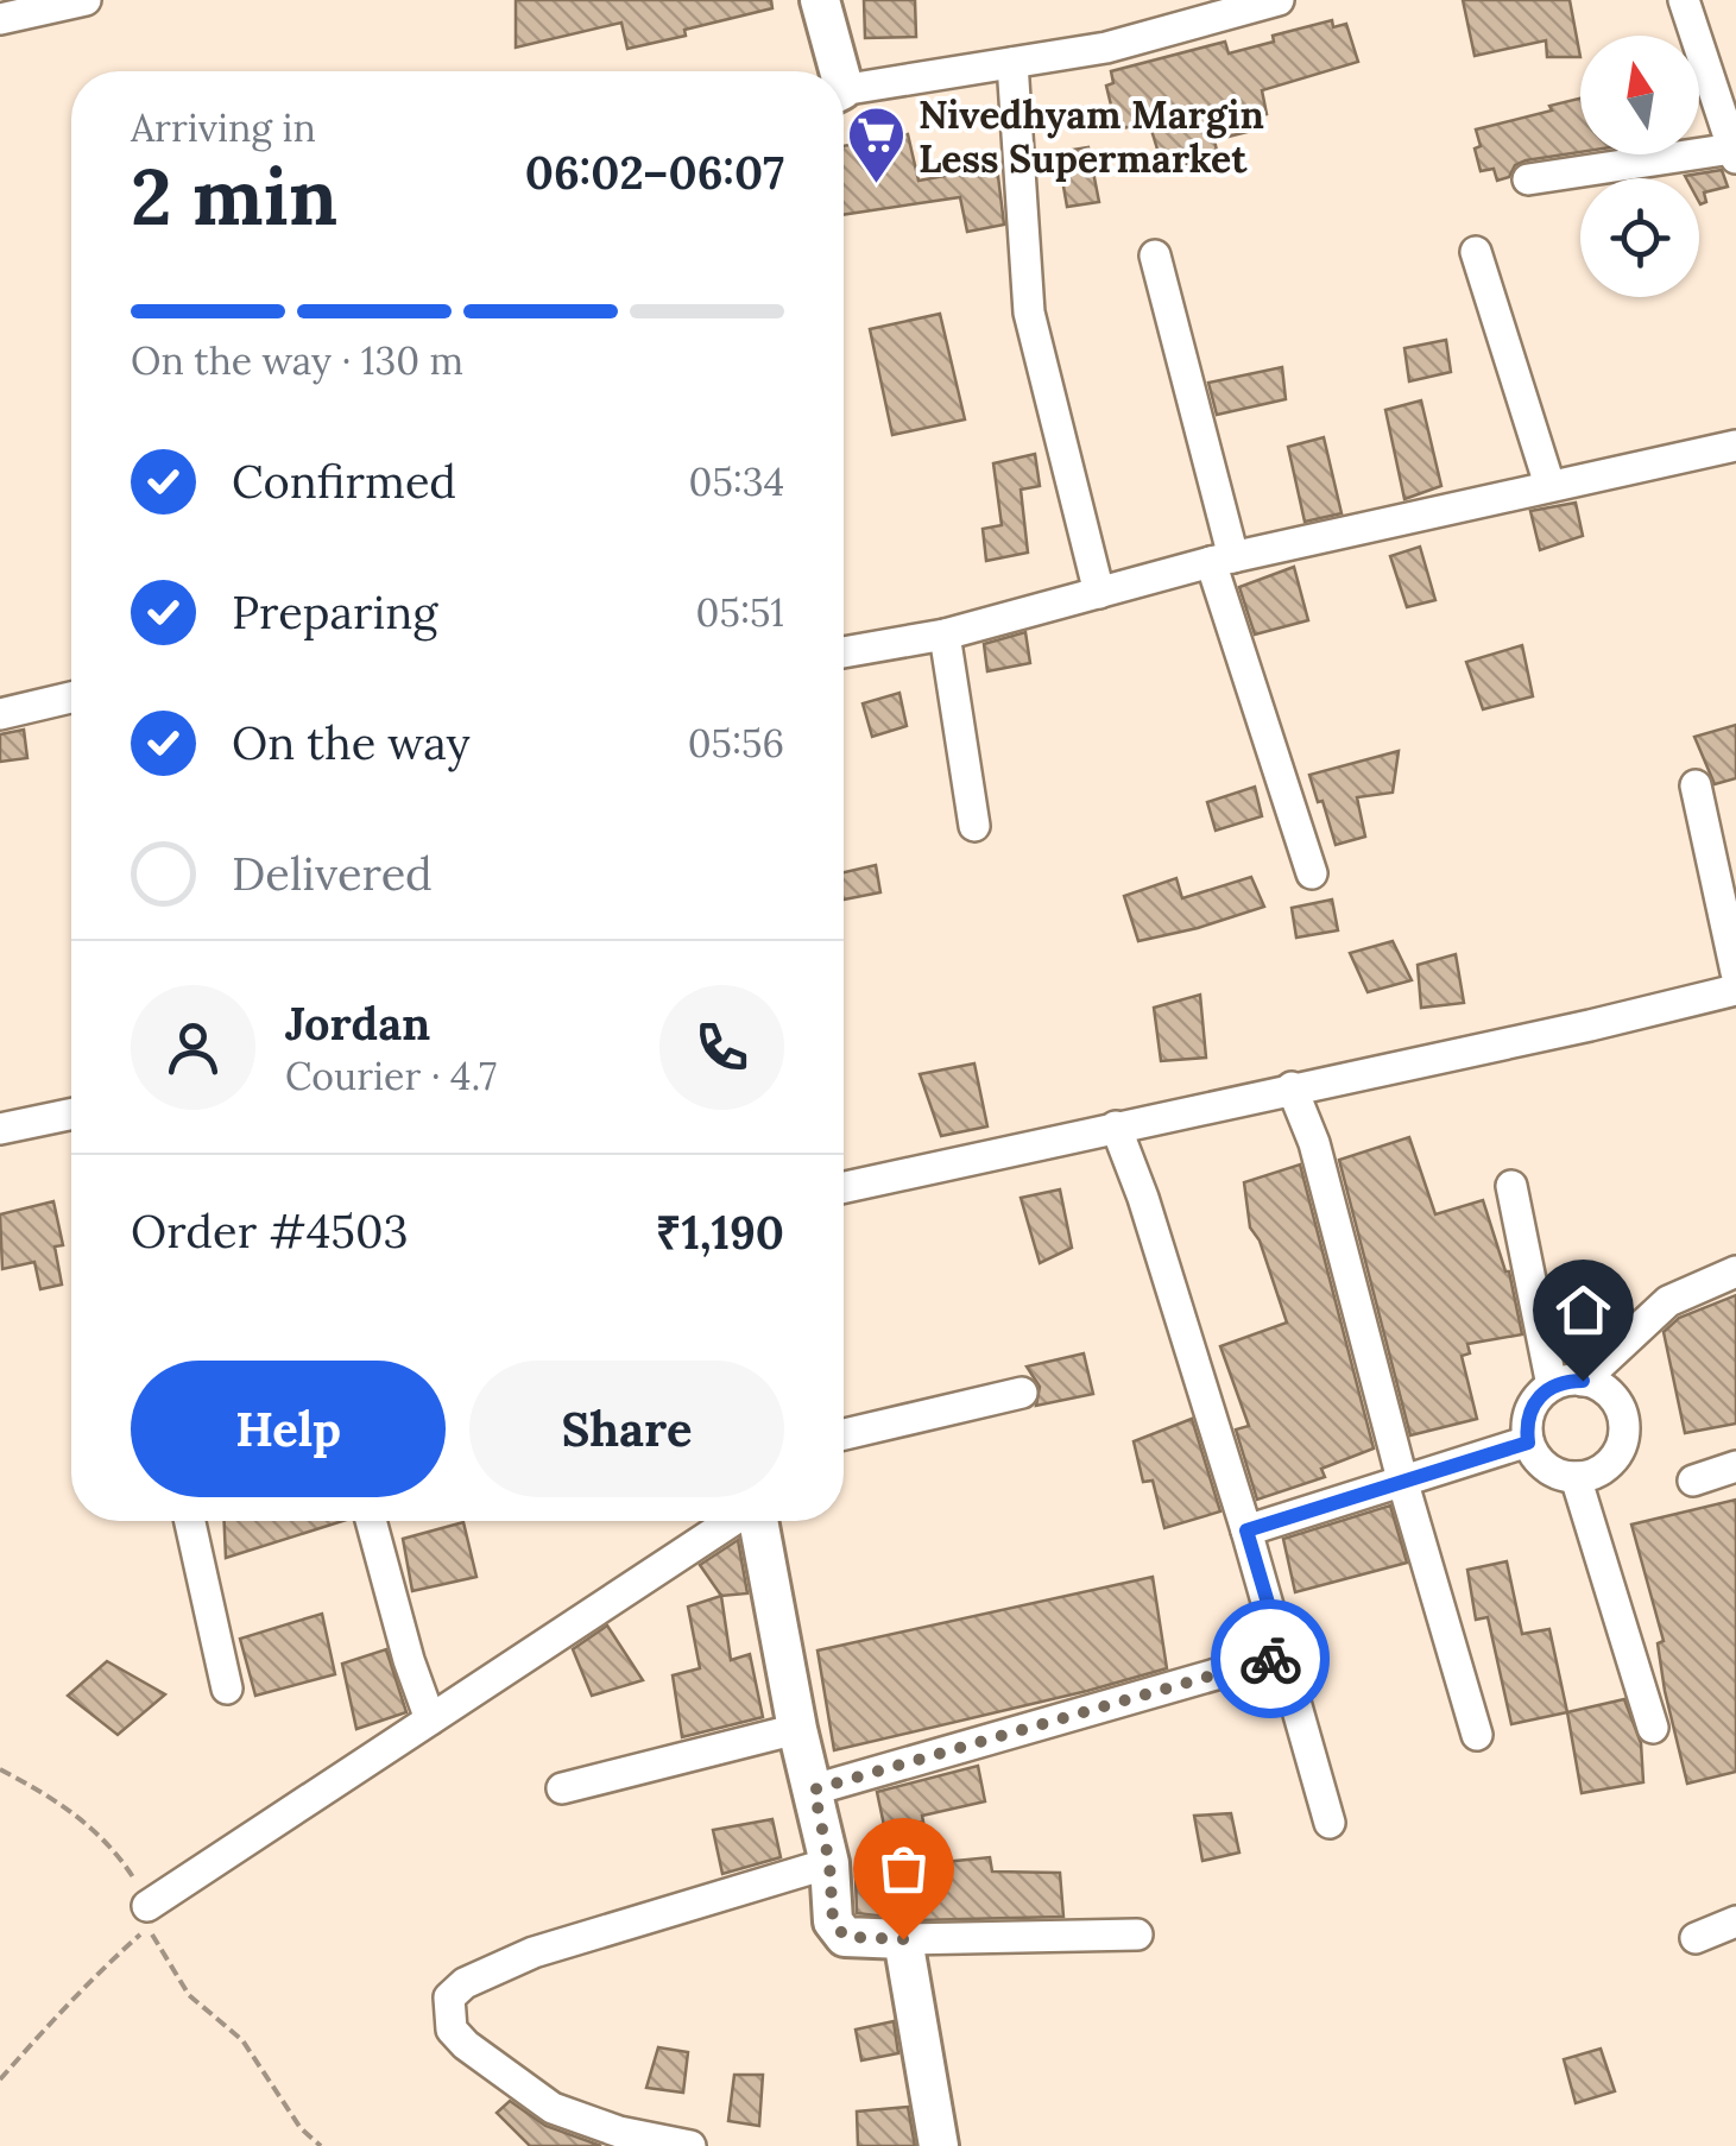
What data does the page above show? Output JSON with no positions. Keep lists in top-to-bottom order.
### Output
{
  "places": {
    "supermarket": ["Nivedhyam Margin Less Supermarket"]
  },
  "north": "top",
  "page": {
    "heading": ["2 min", "Arriving in", "06:02–06:07"],
    "panel": [
      "Jordan",
      "Courier · 4.7",
      "Order #4503",
      "₹1,190"
    ],
    "bar": "On the way · 130 m",
    "list": [
      ["Confirmed", "05:34"],
      ["Preparing", "05:51"],
      ["On the way", "05:56"],
      "Delivered"
    ],
    "buttons": ["Help", "Share"]
  }
}
